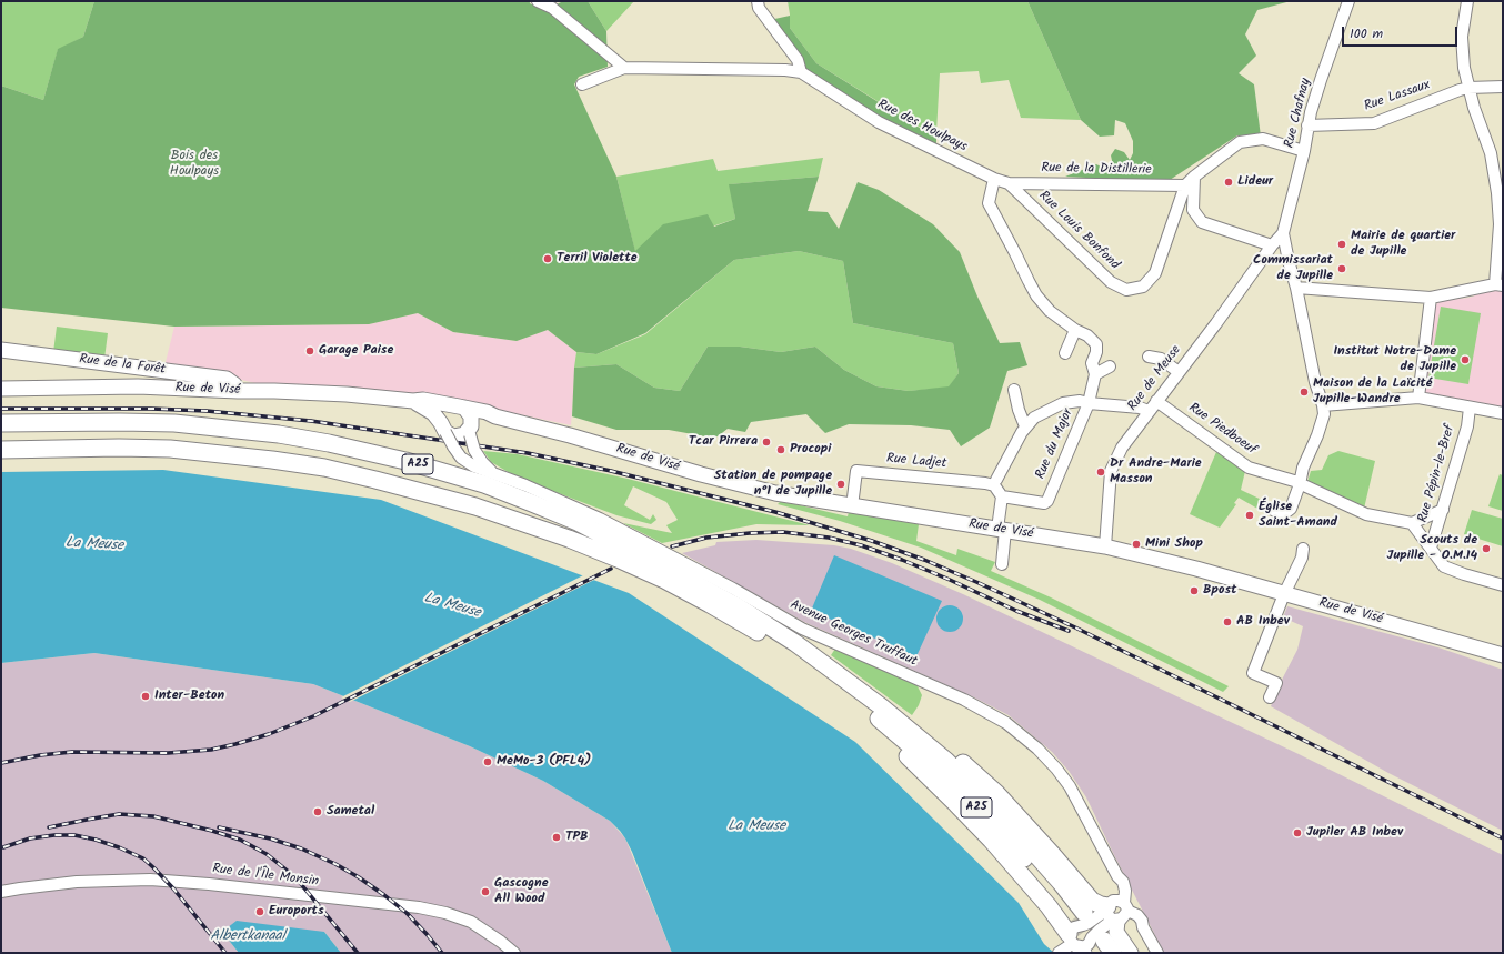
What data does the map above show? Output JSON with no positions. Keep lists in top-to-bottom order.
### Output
{
  "streets": {
    "highway": ["A25"],
    "main road": ["Rue de la Forêt", "Rue de Visé"],
    "street": [
      "Rue Lassaux",
      "Rue Chafnay",
      "Rue des Houlpays",
      "Rue de la Distillerie",
      "Rue Louis Bonfond",
      "Rue de Meuse",
      "Rue Piedboeuf",
      "Rue du Major",
      "Rue Ladjet",
      "Rue Pépin-le-Bref",
      "Avenue Georges Truffaut",
      "Rue de l'Île Monsin"
    ]
  },
  "crossings": [
    ["Rue Lassaux", "Rue Chafnay"],
    ["Rue Chafnay", "Rue Louis Bonfond"],
    ["Rue Chafnay", "Rue de Meuse"],
    ["Rue des Houlpays", "Rue Louis Bonfond"],
    ["Rue de la Distillerie", "Rue Louis Bonfond"],
    ["Rue Louis Bonfond", "Rue de Meuse"],
    ["Rue de la Forêt", "Rue de Visé"],
    ["Rue de Meuse", "Rue de Visé"],
    ["Rue de Meuse", "Rue Piedboeuf"],
    ["Rue de Meuse", "Rue du Major"],
    ["Rue de Visé", "Rue Ladjet"],
    ["Rue de Visé", "Avenue Georges Truffaut"],
    ["Rue du Major", "Rue Ladjet"]
  ],
  "water": ["La Meuse", "Albertkanaal"],
  "parks": ["Bois des Houlpays"],
  "places": [
    "Lideur",
    "Mairie de quartier de Jupille",
    "Terril Violette",
    "Commissariat de Jupille",
    "Garage Paise",
    "Institut Notre-Dame de Jupille",
    "Maison de la Laïcité Jupille-Wandre",
    "Tcar Pirrera",
    "Procopi",
    "Dr Andre-Marie Masson",
    "Station de pompage n°1 de Jupille",
    "Église Saint-Amand",
    "Mini Shop",
    "Scouts de Jupille - O.M.14",
    "Bpost",
    "AB Inbev",
    "Inter-Beton",
    "MeMo-3 (PFL4)",
    "Sametal",
    "Jupiler AB Inbev",
    "TPB",
    "Gascogne All Wood",
    "Euroports"
  ],
  "scale_bar": "100 m"
}
